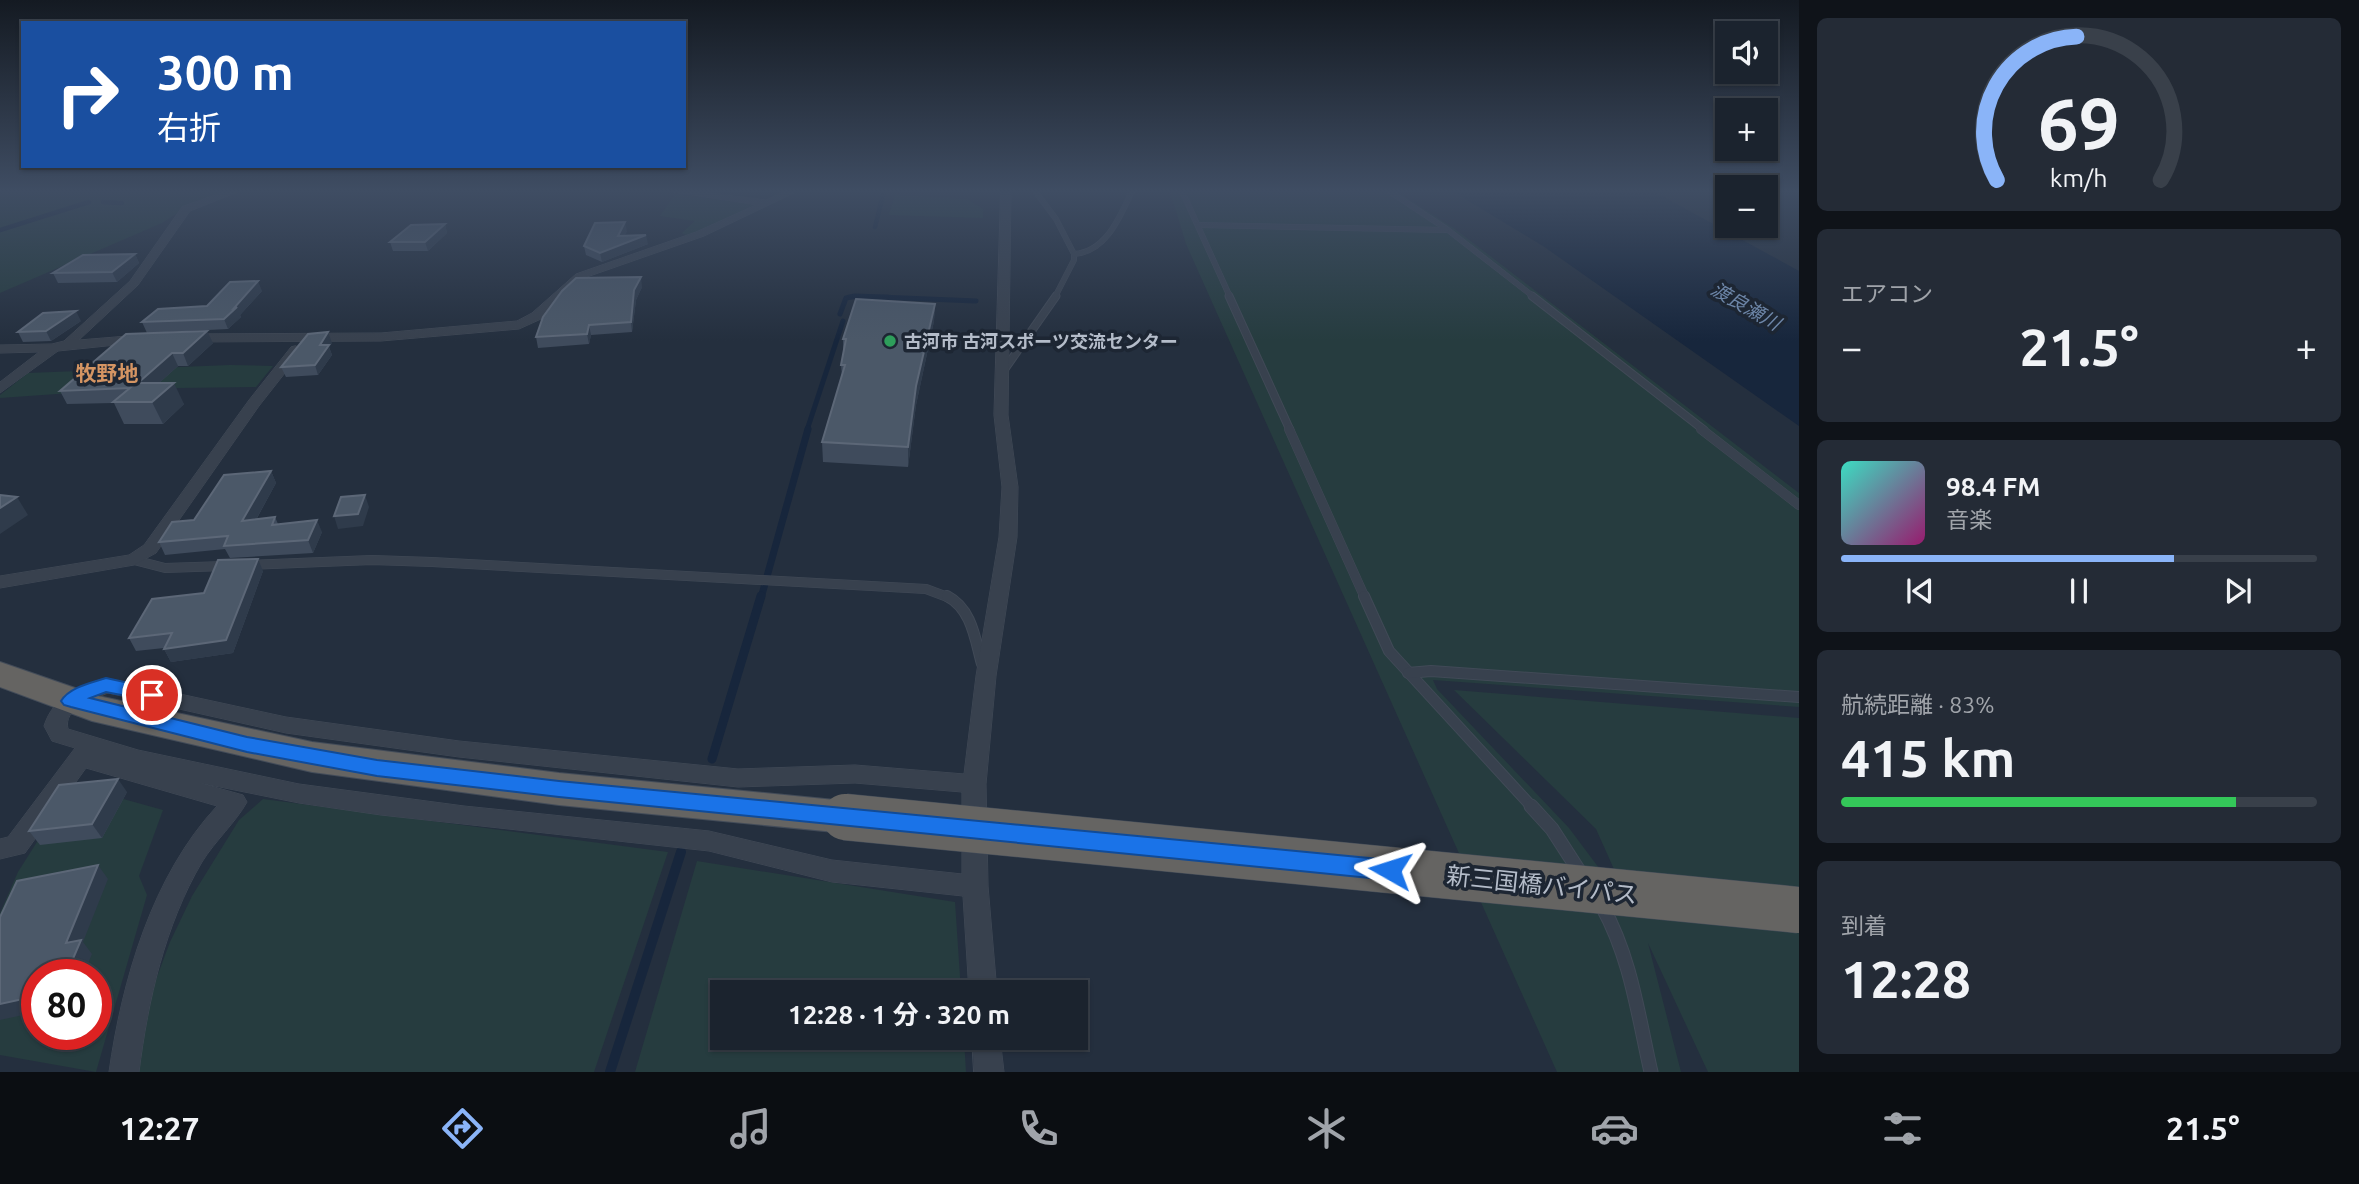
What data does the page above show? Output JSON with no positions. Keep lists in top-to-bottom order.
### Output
{
  "streets": {
    "highway": ["新三国橋バイパス"]
  },
  "districts": ["牧野地"],
  "water": ["渡良瀬川"],
  "places": ["古河市 古河スポーツ交流センター"],
  "page": {
    "map_buttons": ["+", "−"],
    "turn": ["300 m", "右折"],
    "tile": [
      "エアコン",
      ["航続距離 · 83%", "415 km"],
      ["到着", "12:28"]
    ],
    "heat": ["−", "21.5°", "+"],
    "song": ["98.4 FM", "音楽"],
    "limit": "80",
    "trip": "12:28 · 1 分 · 320 m",
    "tabs": ["12:27", "21.5°"],
    "gauge": ["69", "km/h"]
  }
}
